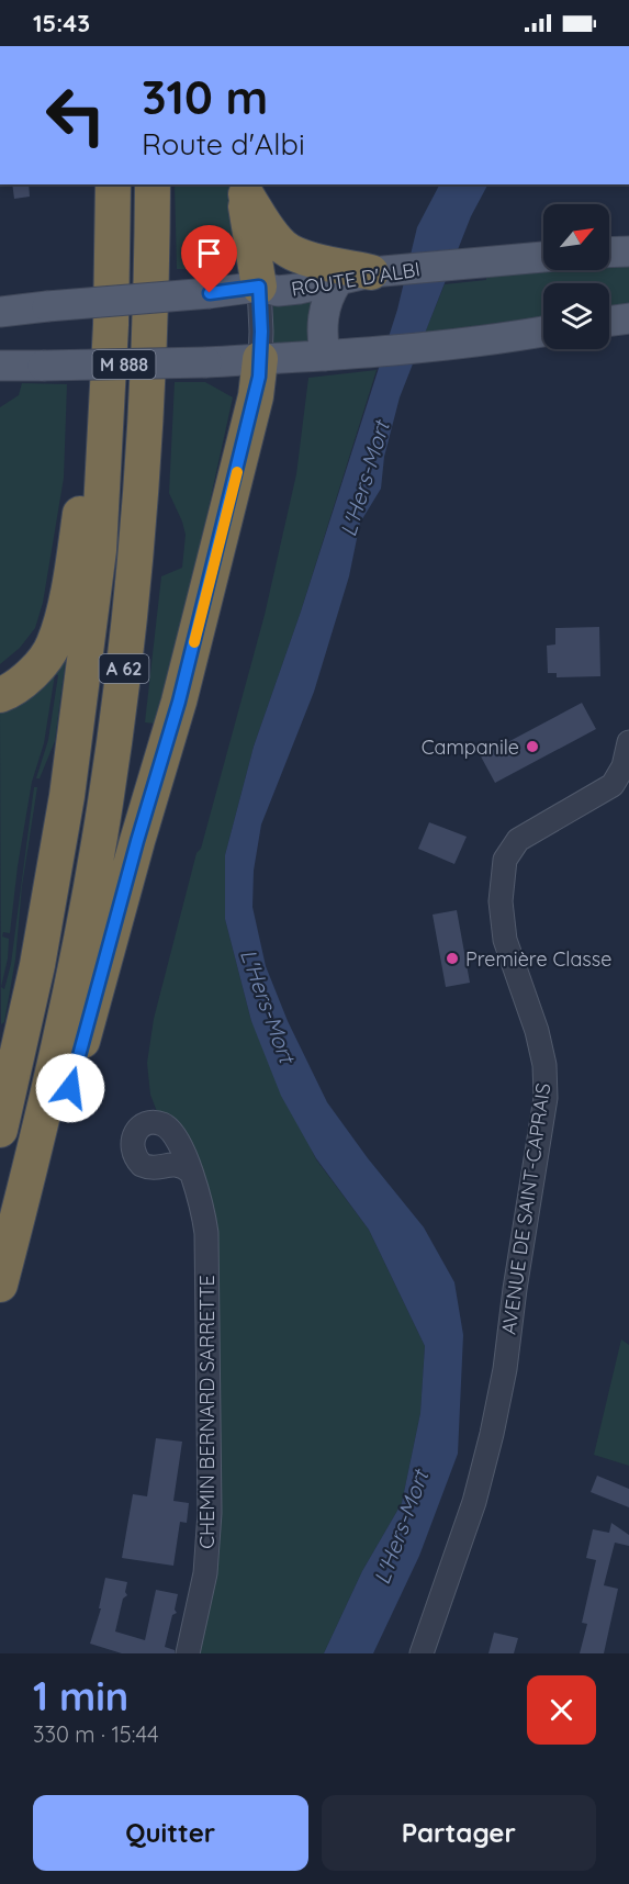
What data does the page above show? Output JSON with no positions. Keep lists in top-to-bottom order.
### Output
{
  "streets": {
    "highway": ["A 62"],
    "main road": ["ROUTE D'ALBI", "M 888"],
    "street": ["AVENUE DE SAINT-CAPRAIS", "CHEMIN BERNARD SARRETTE"]
  },
  "water": ["L'Hers-Mort"],
  "places": ["Campanile", "Première Classe"],
  "north": "top right",
  "page": {
    "status": "15:43",
    "turn": ["310 m", "Route d'Albi"],
    "heading": ["1 min", "330 m · 15:44"],
    "buttons": ["Quitter", "Partager"]
  }
}
